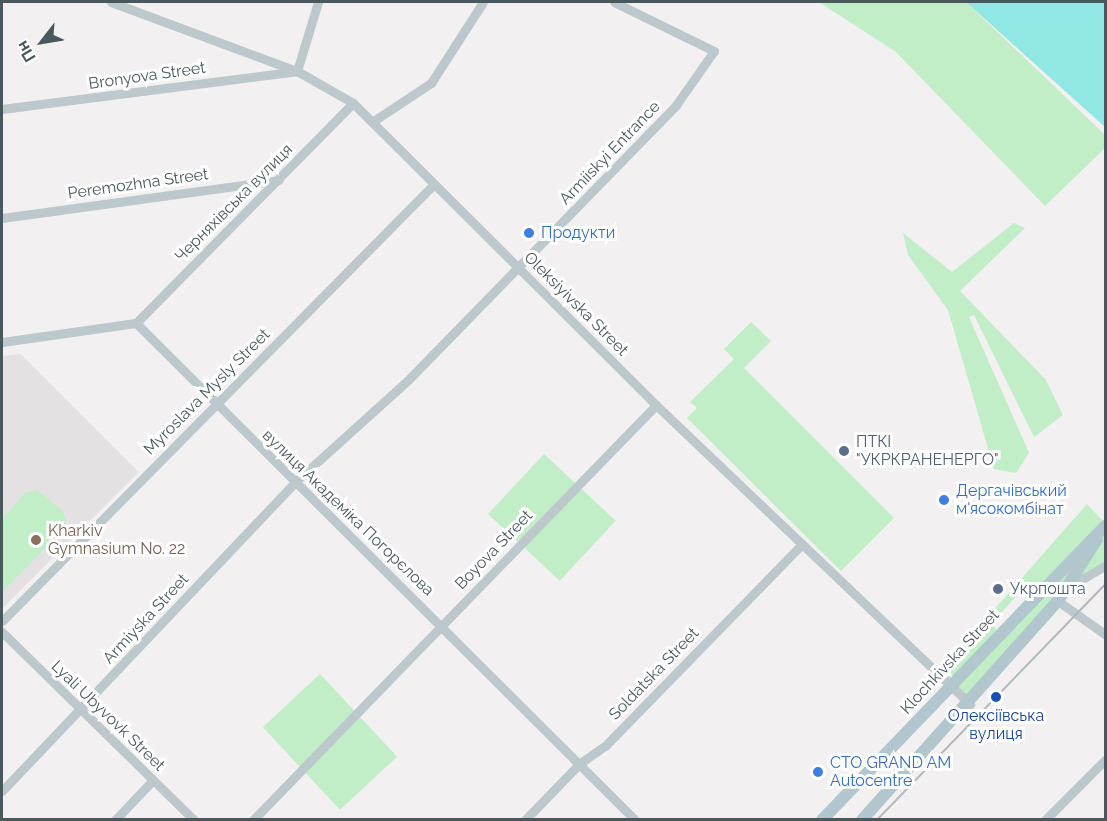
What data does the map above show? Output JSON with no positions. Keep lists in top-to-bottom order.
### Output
{
  "streets": {
    "main road": ["Klochkivska Street"],
    "street": [
      "Bronyova Street",
      "Armiiskyi Entrance",
      "Peremozhna Street",
      "Черняхівська вулиця",
      "Oleksiyivska Street",
      "Myroslava Mysly Street",
      "вулиця Академіка Погорєлова",
      "Boyova Street",
      "Armiyska Street",
      "Soldatska Street",
      "Lyali Ubyvovk Street"
    ]
  },
  "crossings": [
    ["Bronyova Street", "Oleksiyivska Street"],
    ["Armiiskyi Entrance", "Oleksiyivska Street"],
    ["Armiiskyi Entrance", "Armiyska Street"],
    ["Peremozhna Street", "Черняхівська вулиця"],
    ["Черняхівська вулиця", "Oleksiyivska Street"],
    ["Черняхівська вулиця", "вулиця Академіка Погорєлова"],
    ["Oleksiyivska Street", "Myroslava Mysly Street"],
    ["Oleksiyivska Street", "Boyova Street"],
    ["Oleksiyivska Street", "Armiyska Street"],
    ["Oleksiyivska Street", "Klochkivska Street"],
    ["Oleksiyivska Street", "Soldatska Street"],
    ["Myroslava Mysly Street", "вулиця Академіка Погорєлова"],
    ["вулиця Академіка Погорєлова", "Boyova Street"],
    ["вулиця Академіка Погорєлова", "Armiyska Street"],
    ["вулиця Академіка Погорєлова", "Soldatska Street"],
    ["Armiyska Street", "Lyali Ubyvovk Street"]
  ],
  "places": [
    "Продукти",
    "ПТКІ \"УКРКРАНЕНЕРГО\"",
    "Дергачівський м'ясокомбінат",
    "Kharkiv Gymnasium No. 22",
    "Укрпошта",
    "Олексіївська вулиця",
    "СТО GRAND AM Autocentre"
  ],
  "north": "bottom left"
}
